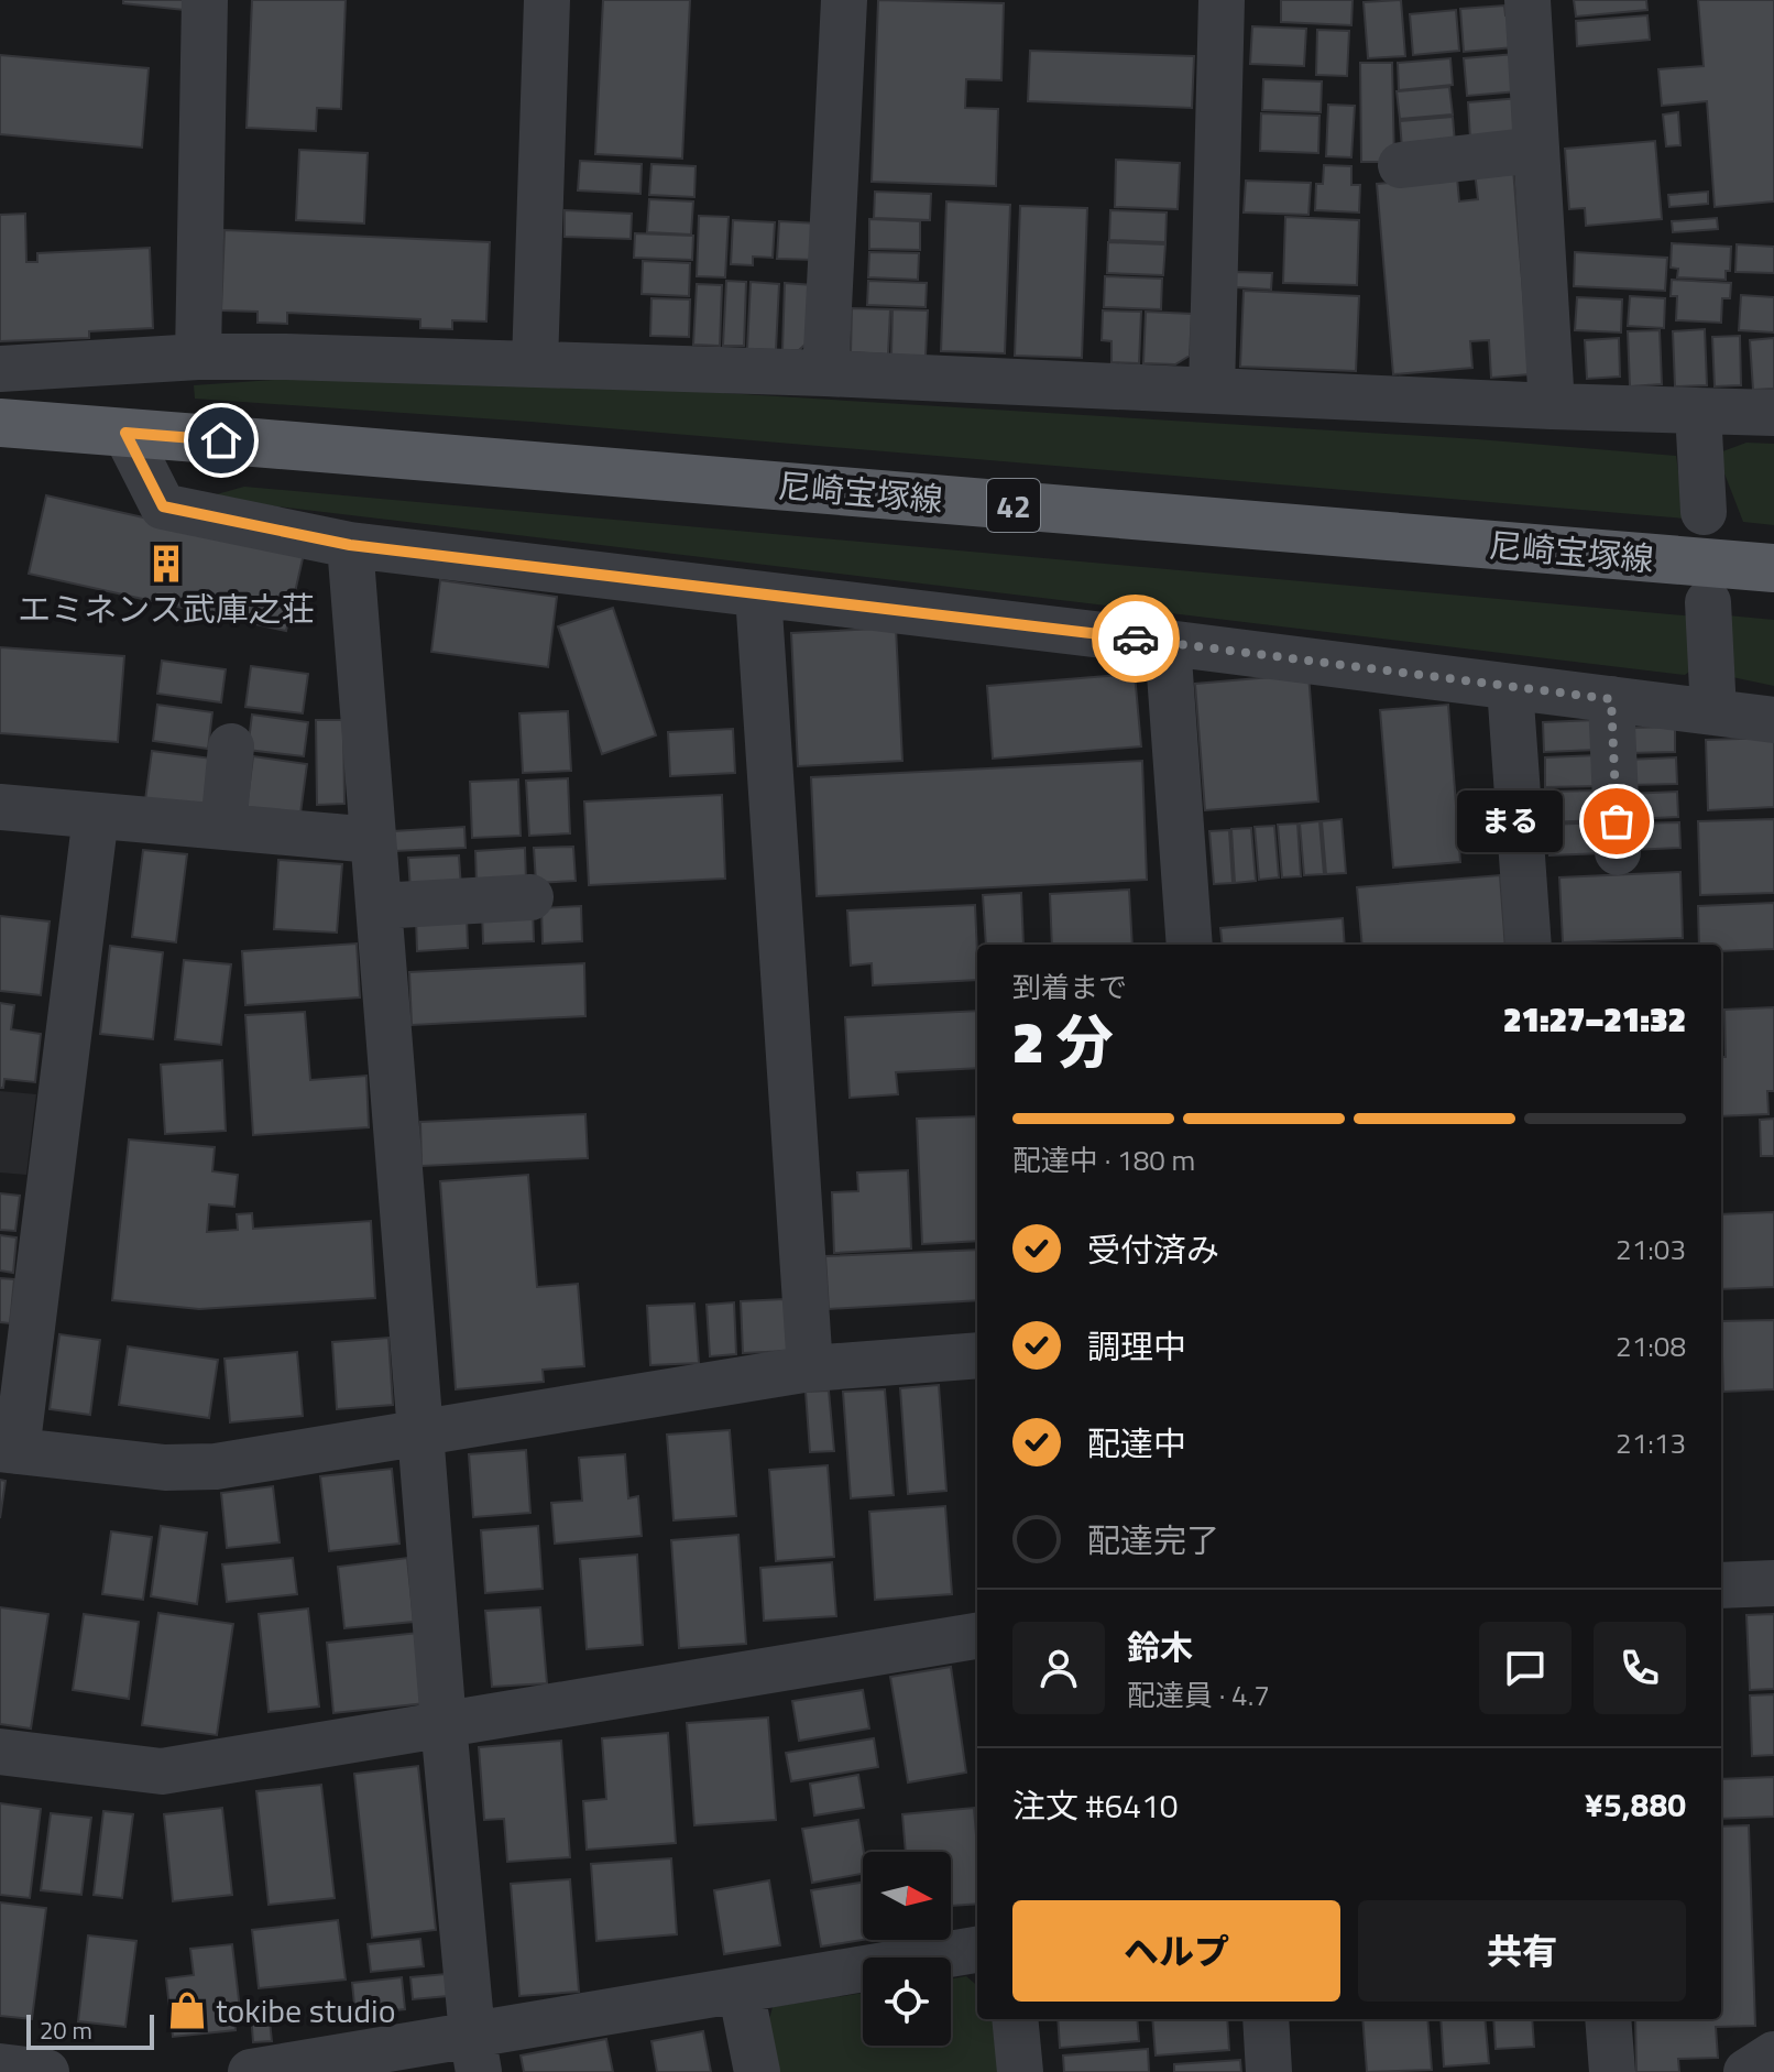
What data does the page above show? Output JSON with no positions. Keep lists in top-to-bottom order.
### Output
{
  "streets": {
    "main road": ["尼崎宝塚線", "42"]
  },
  "places": {
    "building": ["エミネンス武庫之荘"],
    "other": ["まる"],
    "shop": ["tokibe studio"]
  },
  "scale_bar": "20 m",
  "north": "right",
  "page": {
    "bubble": "まる",
    "heading": ["2 分", "到着まで", "21:27–21:32"],
    "panel": [
      "鈴木",
      "配達員 · 4.7",
      "注文 #6410",
      "¥5,880"
    ],
    "bar": "配達中 · 180 m",
    "list": [
      ["受付済み", "21:03"],
      ["調理中", "21:08"],
      ["配達中", "21:13"],
      "配達完了"
    ],
    "buttons": ["ヘルプ", "共有"],
    "scale": "20 m"
  }
}
